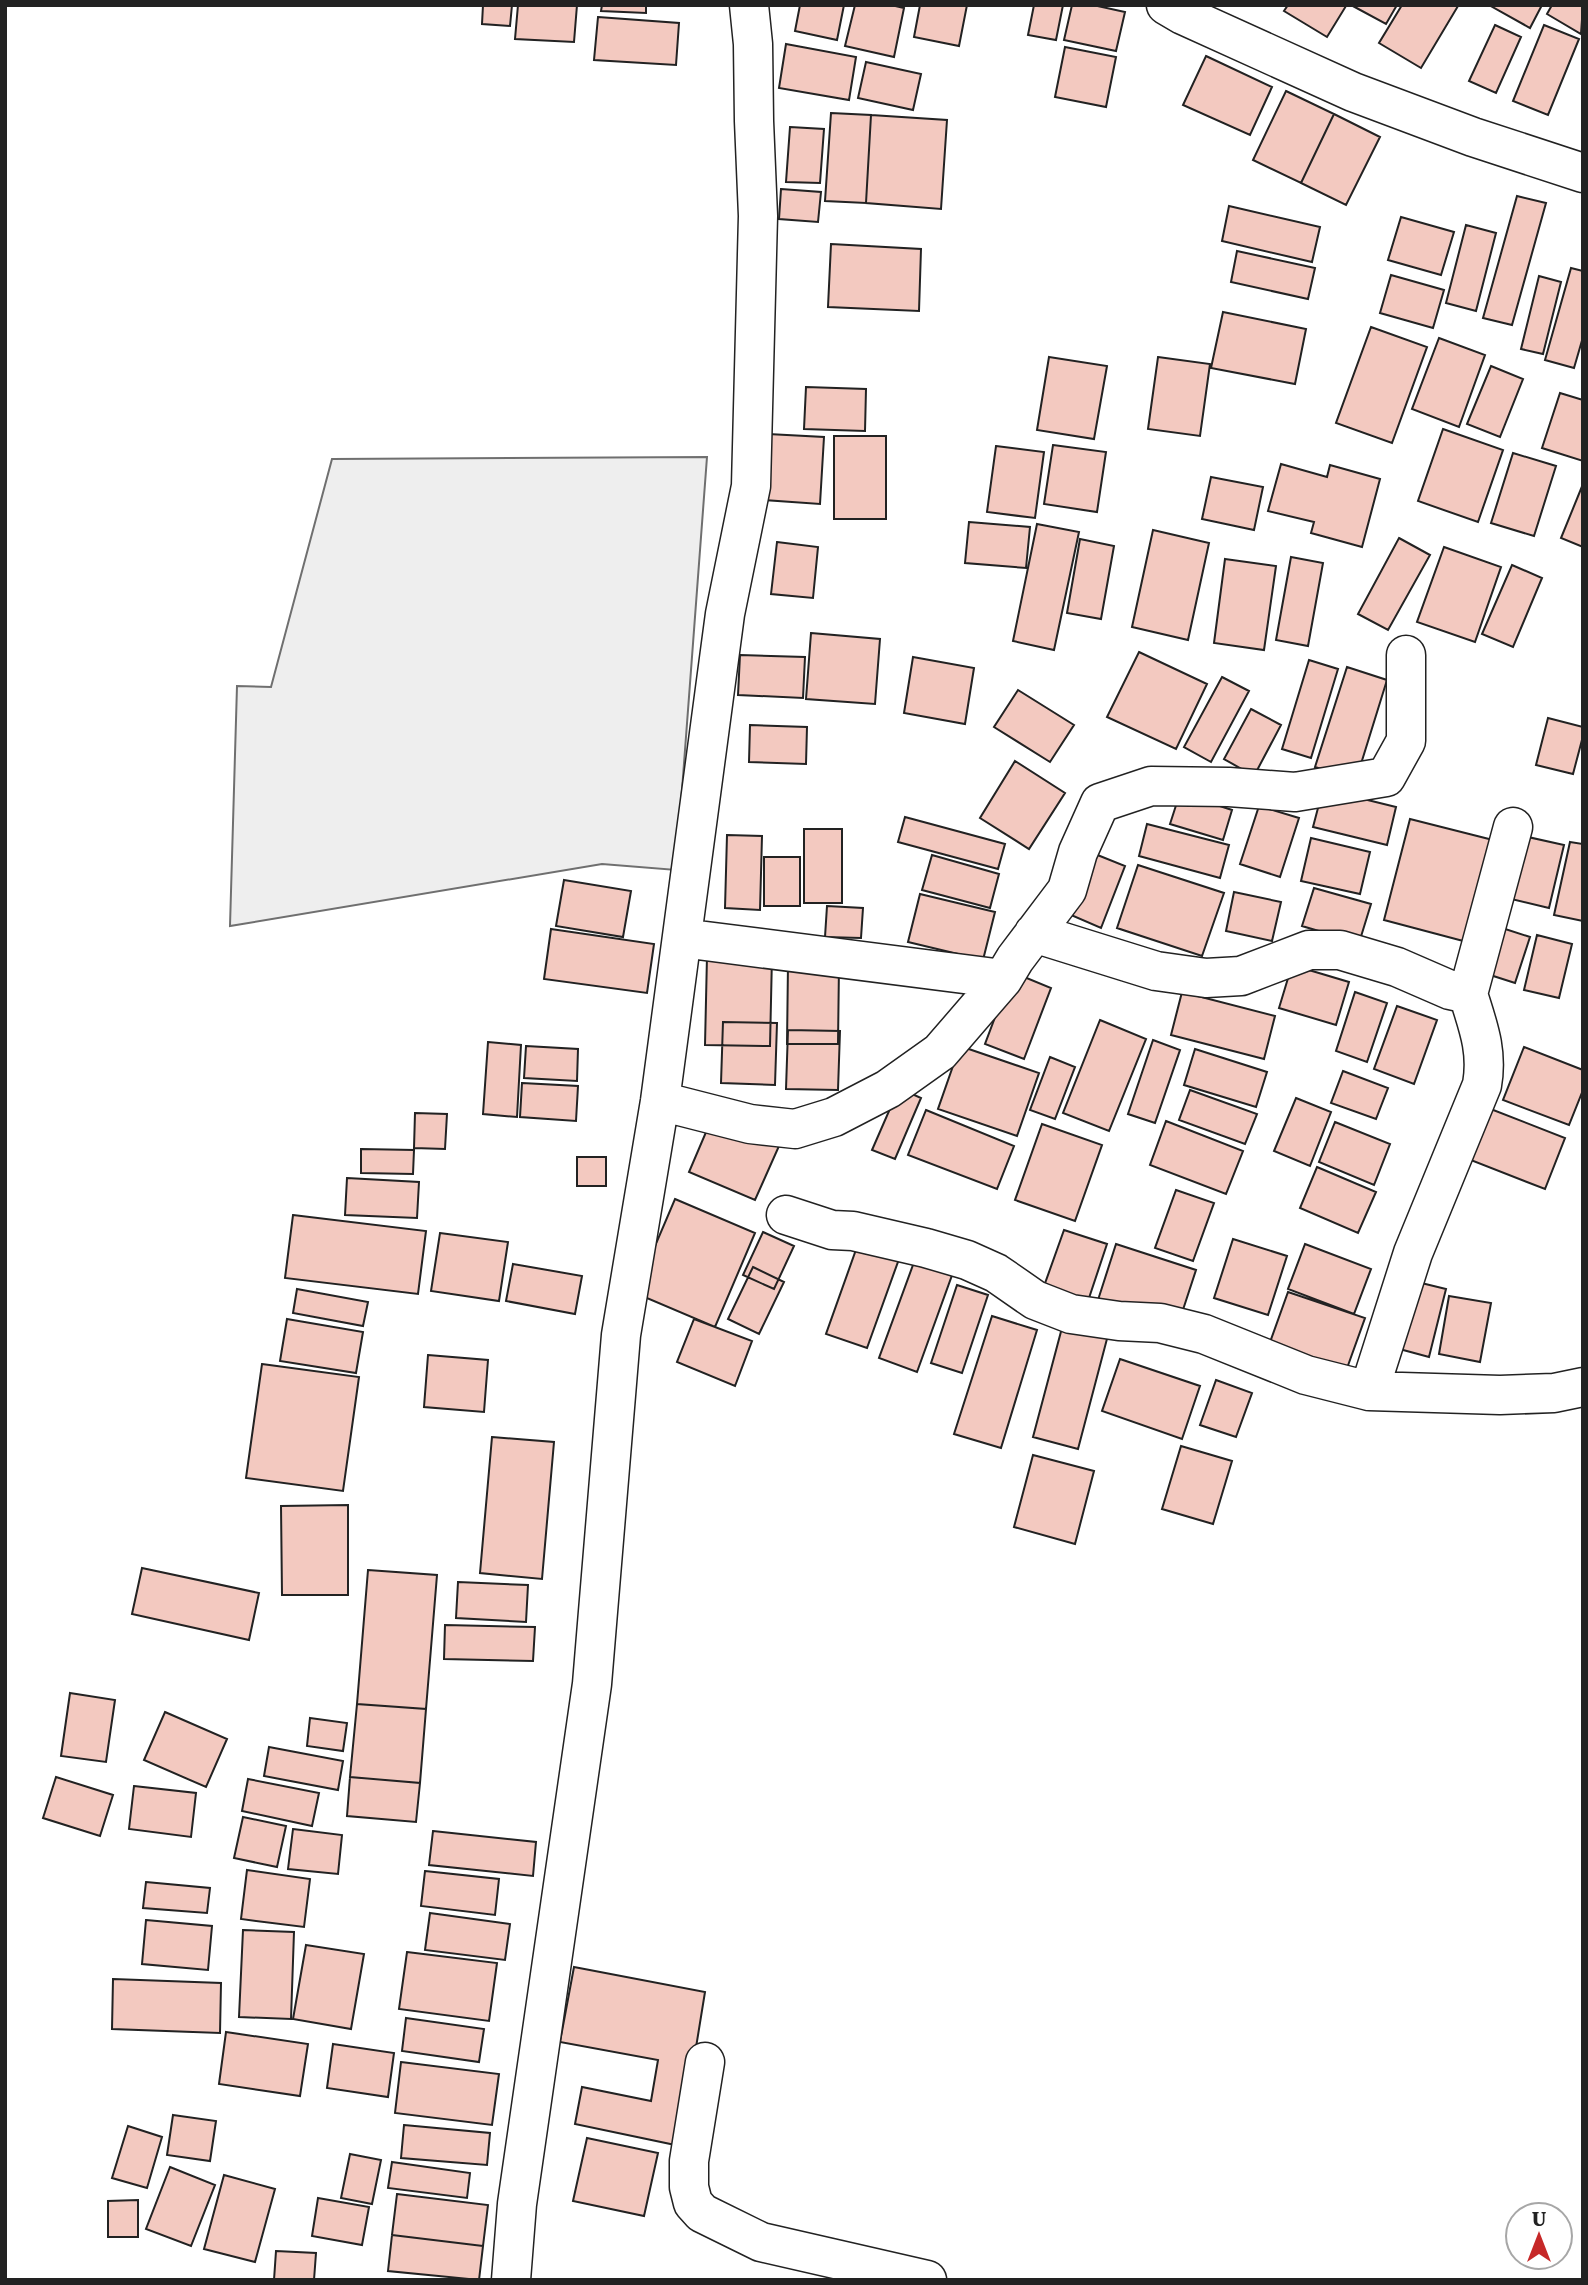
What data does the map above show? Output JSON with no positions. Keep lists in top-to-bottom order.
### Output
{
  "north": "top"
}
